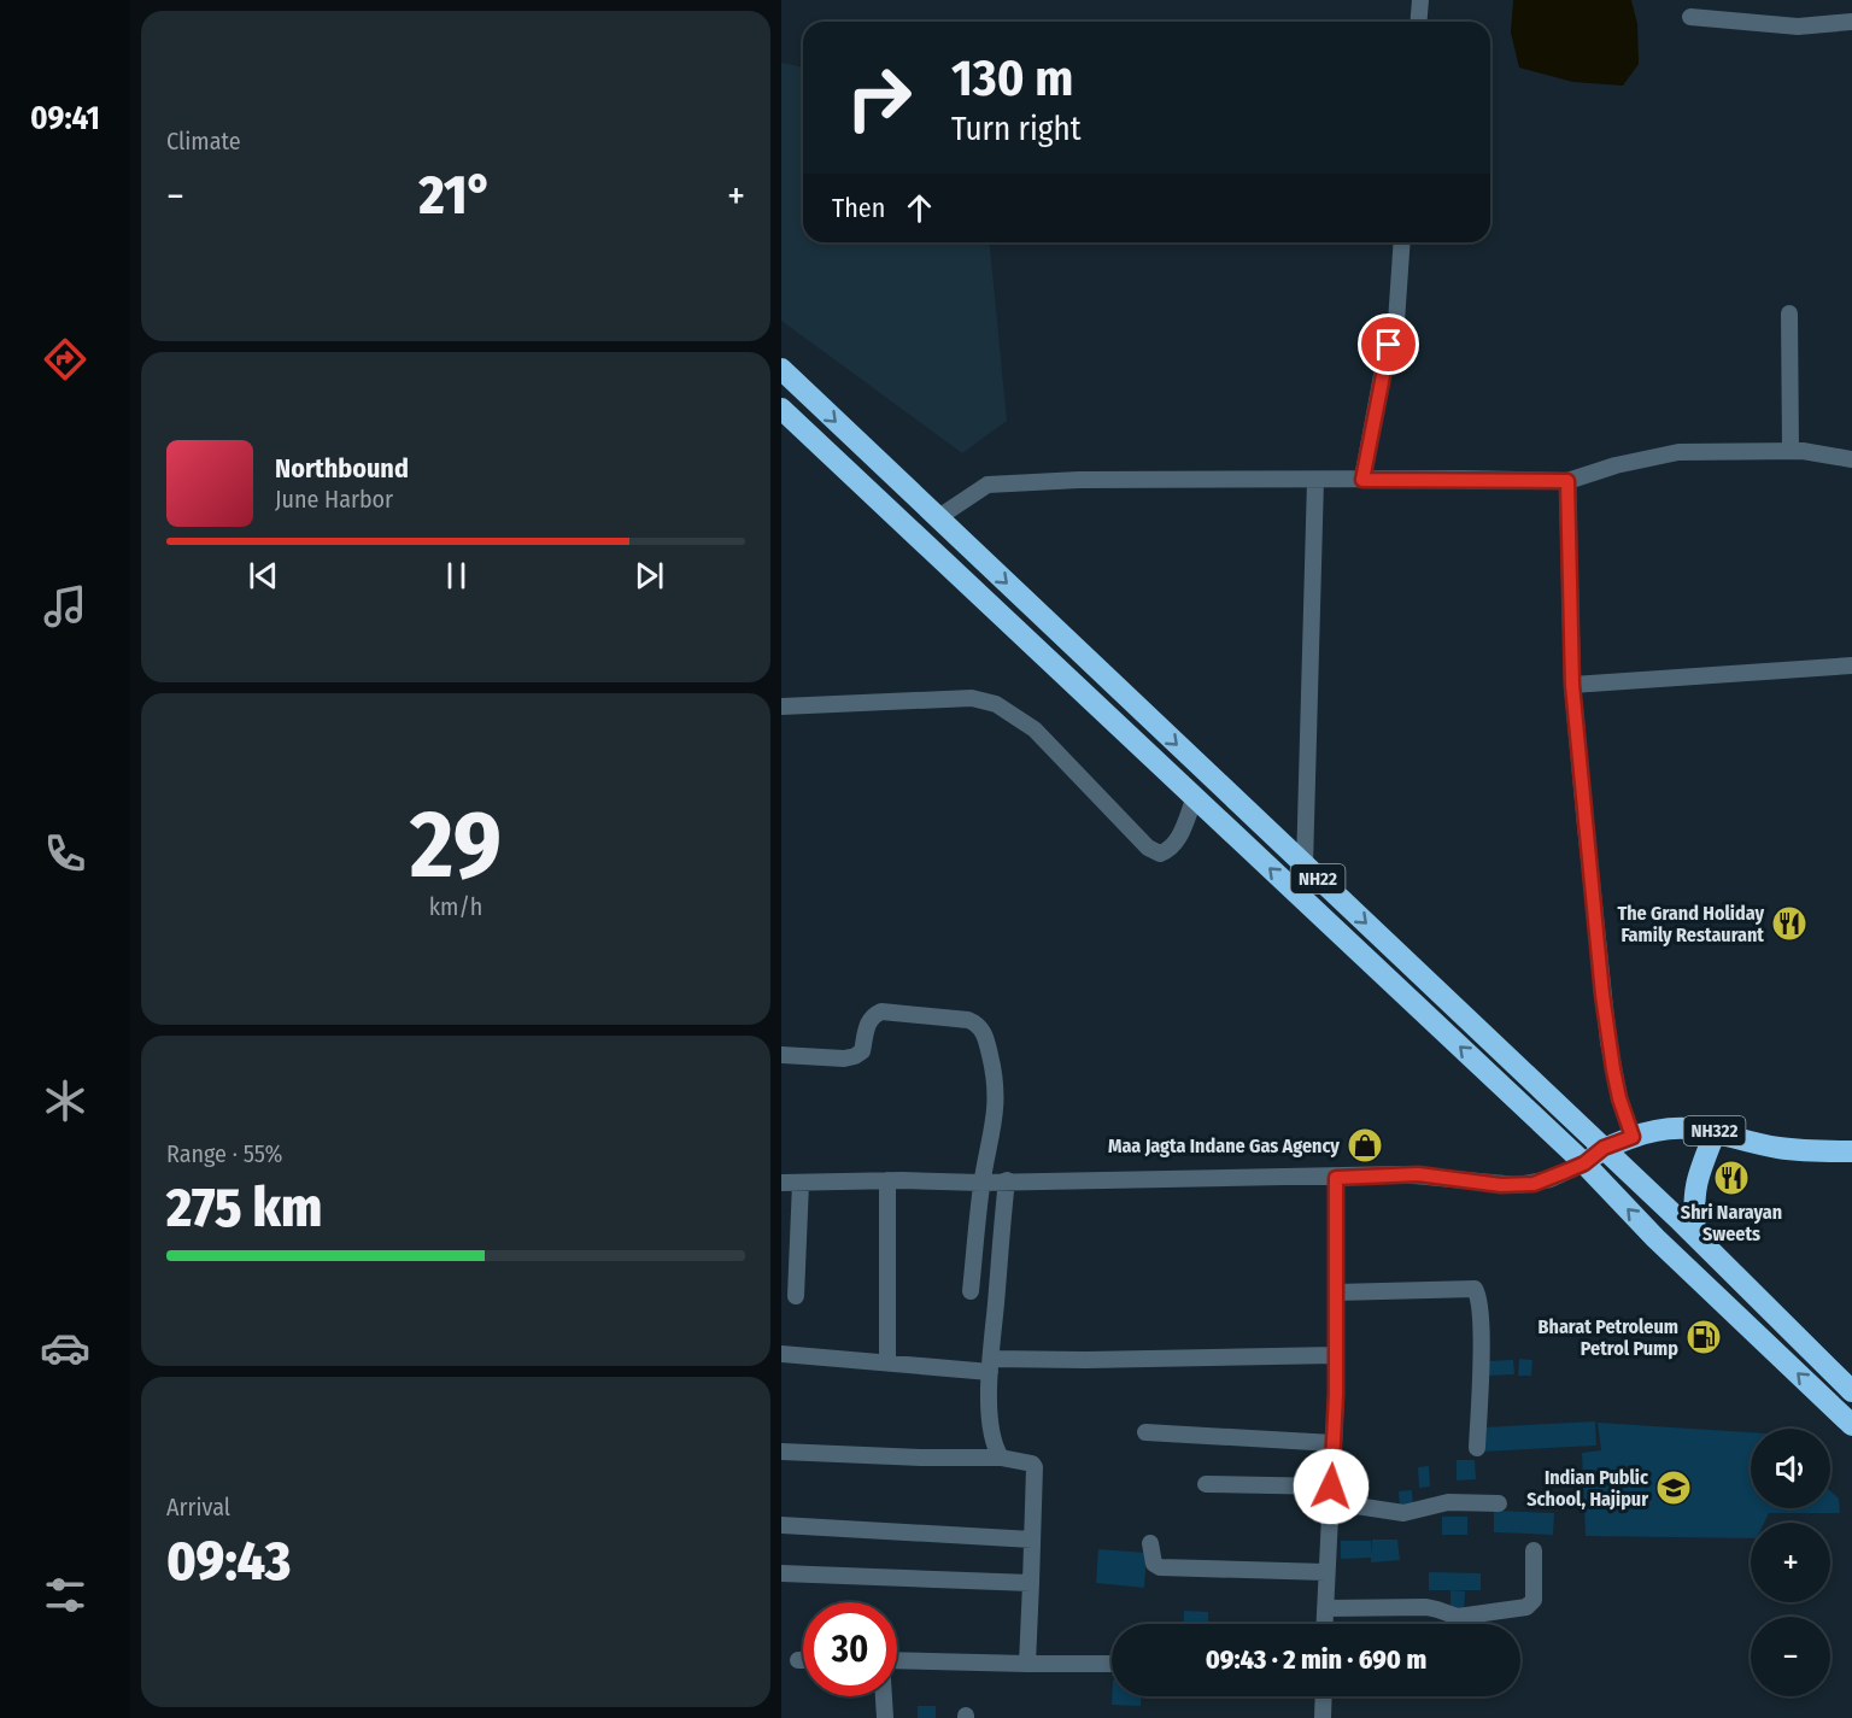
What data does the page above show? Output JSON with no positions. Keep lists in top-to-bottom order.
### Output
{
  "streets": {
    "highway": ["NH22", "NH322"]
  },
  "crossings": [
    ["NH22", "NH322"]
  ],
  "places": {
    "restaurant": ["The Grand Holiday Family Restaurant", "Shri Narayan Sweets"],
    "shop": ["Maa Jagta Indane Gas Agency"],
    "fuel station": ["Bharat Petroleum Petrol Pump"],
    "school or university": ["Indian Public School, Hajipur"]
  },
  "page": {
    "tabs": "09:41",
    "tile": [
      "Climate",
      ["29", "km/h"],
      ["Range · 55%", "275 km"],
      ["Arrival", "09:43"]
    ],
    "turn": ["130 m", "Turn right"],
    "heat": ["−", "21°", "+"],
    "then": "Then",
    "song": ["Northbound", "June Harbor"],
    "map_buttons": ["+", "−"],
    "limit": "30",
    "trip": "09:43 · 2 min · 690 m"
  }
}
